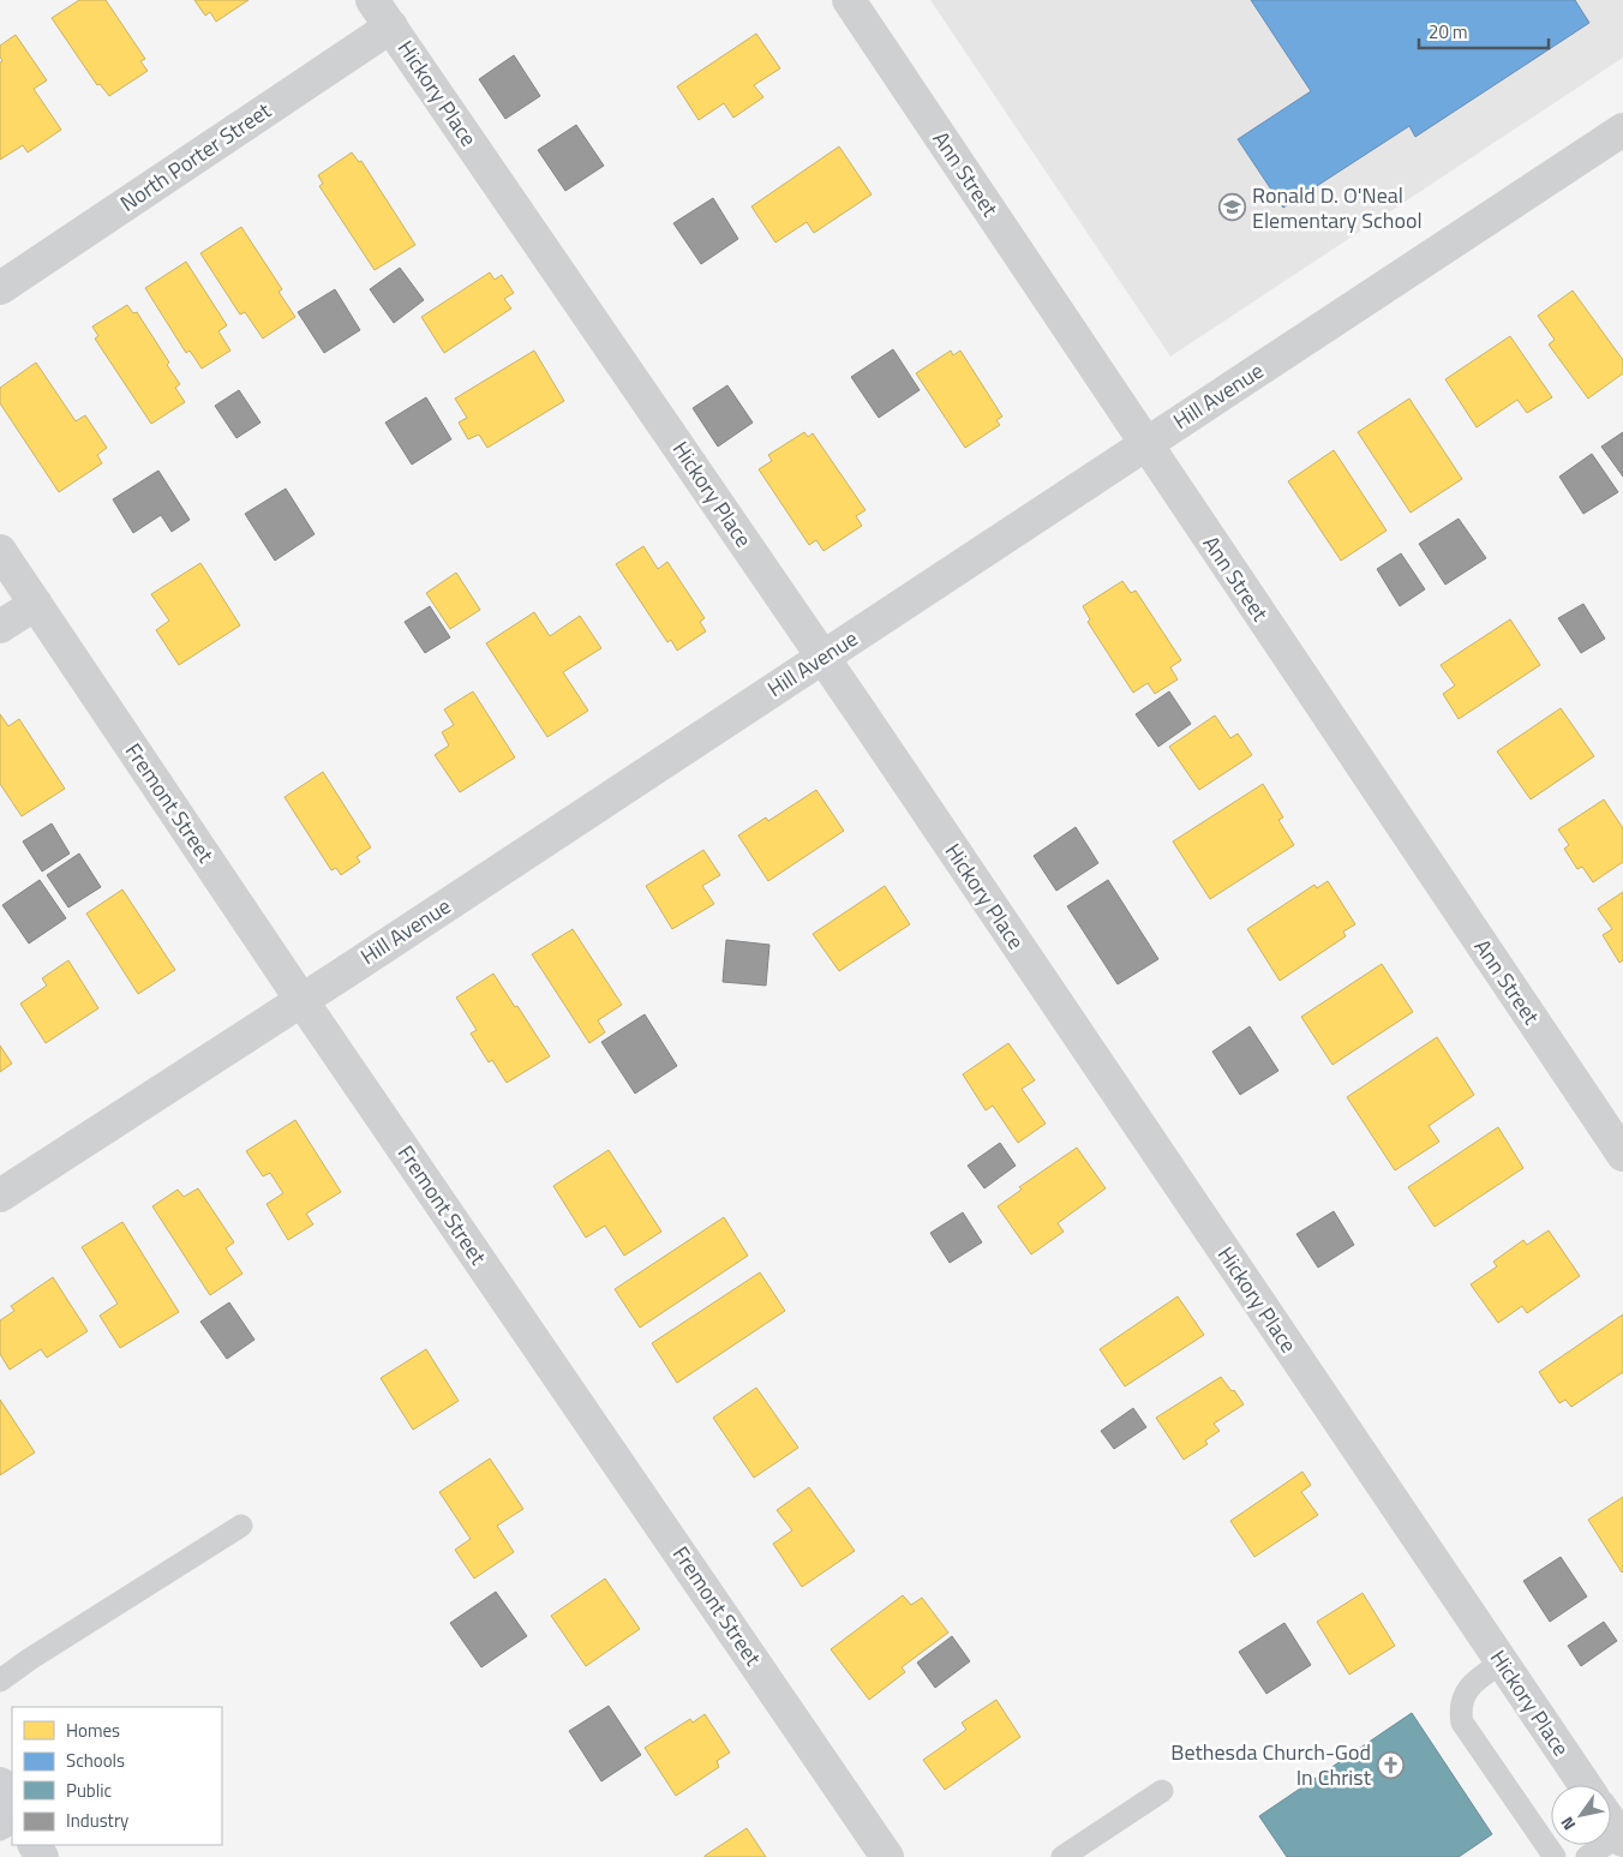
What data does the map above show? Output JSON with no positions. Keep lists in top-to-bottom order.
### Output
{
  "streets": {
    "street": [
      "Hickory Place",
      "North Porter Street",
      "Ann Street",
      "Hill Avenue",
      "Fremont Street"
    ]
  },
  "crossings": [
    ["Hickory Place", "North Porter Street"],
    ["Hickory Place", "Hill Avenue"],
    ["Ann Street", "Hill Avenue"],
    ["Hill Avenue", "Fremont Street"]
  ],
  "places": {
    "school or university": ["Ronald D. O'Neal Elementary School"],
    "church": ["Bethesda Church-God In Christ"]
  },
  "legend": [
    "Homes",
    "Schools",
    "Public",
    "Industry"
  ],
  "scale_bar": "20 m",
  "north": "bottom left"
}
